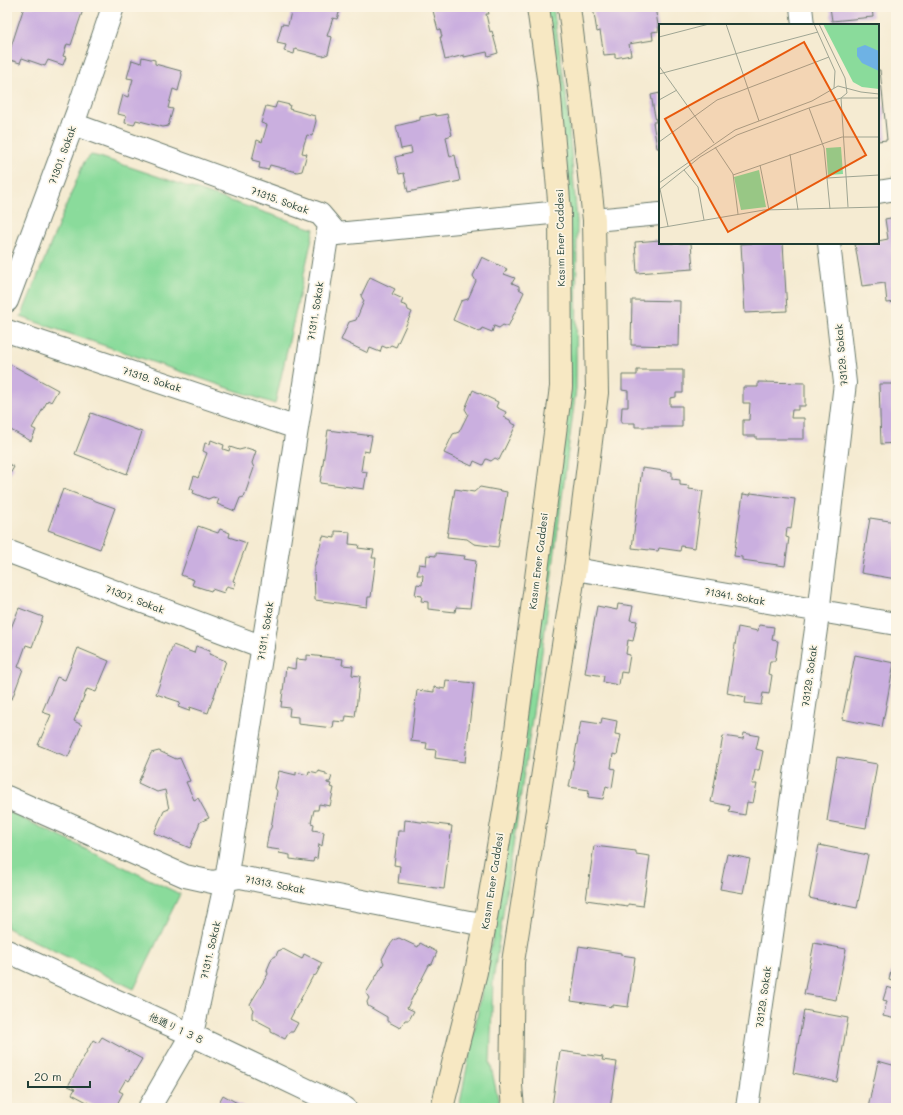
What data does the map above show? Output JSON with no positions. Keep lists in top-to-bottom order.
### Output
{
  "streets": {
    "main road": ["Kasım Ener Caddesi"],
    "street": [
      "71301. Sokak",
      "71315. Sokak",
      "71311. Sokak",
      "73129. Sokak",
      "71319. Sokak",
      "71341. Sokak",
      "71307. Sokak",
      "71313. Sokak",
      "他通り１３８"
    ]
  },
  "crossings": [
    ["71301. Sokak", "71315. Sokak"],
    ["71315. Sokak", "Kasım Ener Caddesi"],
    ["71315. Sokak", "71311. Sokak"],
    ["Kasım Ener Caddesi", "71313. Sokak"],
    ["71311. Sokak", "71319. Sokak"],
    ["71311. Sokak", "71307. Sokak"],
    ["71311. Sokak", "71313. Sokak"],
    ["71311. Sokak", "他通り１３８"],
    ["73129. Sokak", "71341. Sokak"]
  ],
  "scale_bar": "20 m"
}
